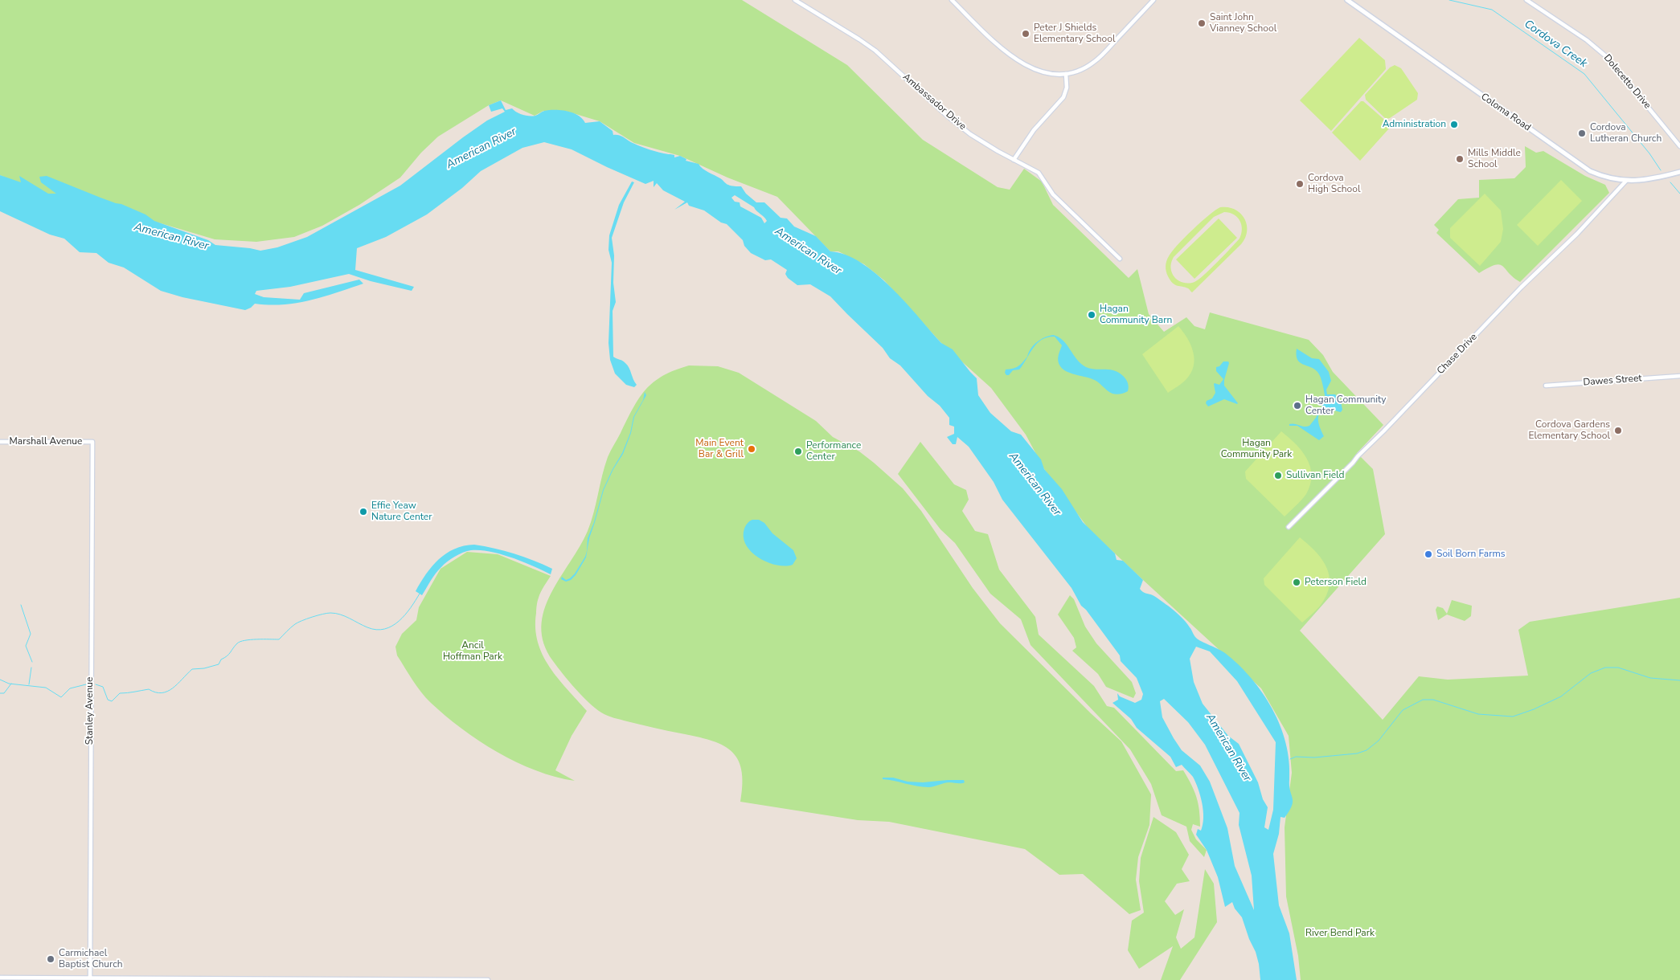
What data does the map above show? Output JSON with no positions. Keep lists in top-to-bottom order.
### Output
{
  "streets": {
    "main road": ["Coloma Road"],
    "street": [
      "Dolecetto Drive",
      "Ambassador Drive",
      "Chase Drive",
      "Dawes Street",
      "Marshall Avenue",
      "Stanley Avenue"
    ]
  },
  "crossings": [
    ["Coloma Road", "Chase Drive"],
    ["Marshall Avenue", "Stanley Avenue"]
  ],
  "water": ["Cordova Creek", "American River"],
  "parks": ["Hagan Community Park", "Ancil Hoffman Park", "River Bend Park"],
  "places": [
    "Saint John Vianney School",
    "Peter J Shields Elementary School",
    "Administration",
    "Cordova Lutheran Church",
    "Mills Middle School",
    "Cordova High School",
    "Hagan Community Barn",
    "Hagan Community Center",
    "Cordova Gardens Elementary School",
    "Main Event Bar & Grill",
    "Performance Center",
    "Sullivan Field",
    "Effie Yeaw Nature Center",
    "Soil Born Farms",
    "Peterson Field",
    "Carmichael Baptist Church"
  ]
}
